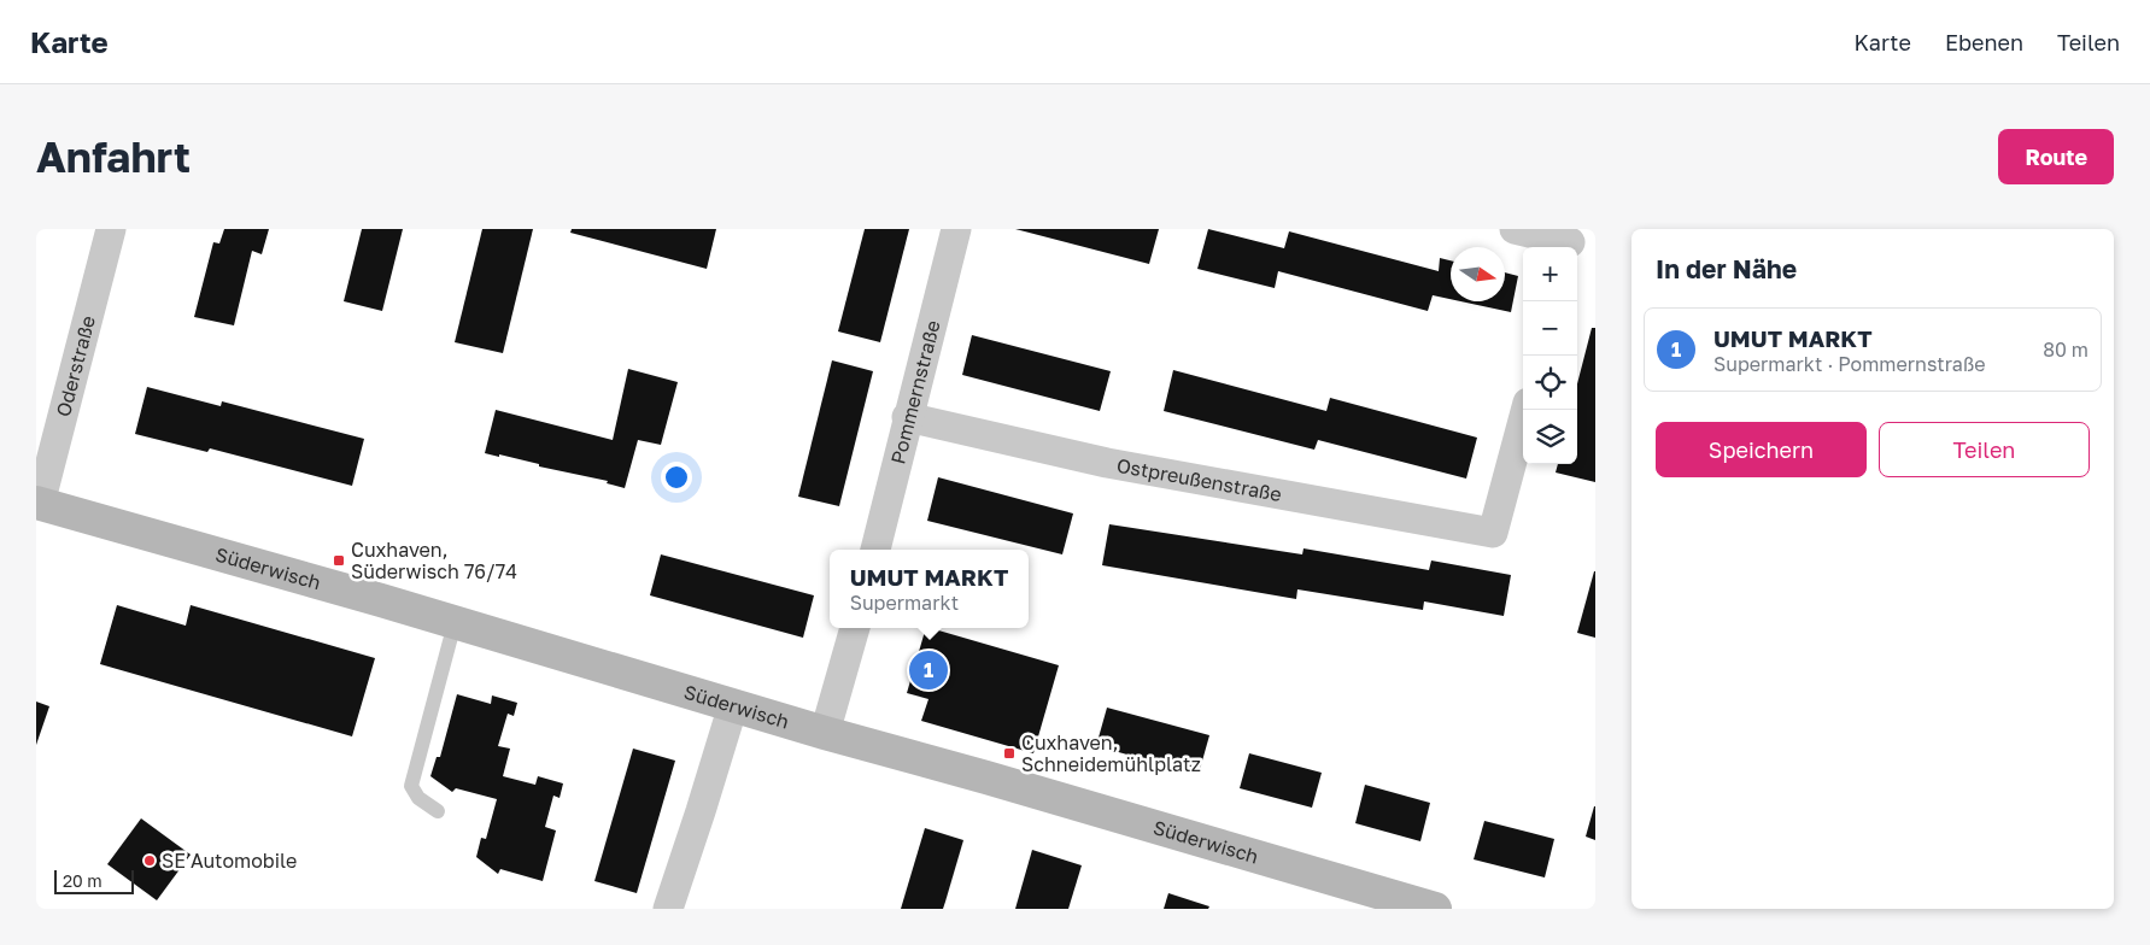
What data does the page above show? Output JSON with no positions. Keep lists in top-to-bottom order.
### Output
{
  "streets": {
    "street": [
      "Oderstraße",
      "Pommernstraße",
      "Ostpreußenstraße",
      "Süderwisch"
    ]
  },
  "crossings": [
    ["Oderstraße", "Süderwisch"],
    ["Pommernstraße", "Ostpreußenstraße"]
  ],
  "places": {
    "transit": ["Cuxhaven, Süderwisch 76/74", "Cuxhaven, Schneidemühlplatz"],
    "other": ["SE Automobile"]
  },
  "scale_bar": "20 m",
  "north": "right",
  "page": {
    "header": "Karte",
    "nav": ["Karte", "Ebenen", "Teilen"],
    "buttons": [
      "Route",
      ["Speichern", "Teilen"]
    ],
    "title": "Anfahrt",
    "heading": "In der Nähe",
    "map_buttons": ["+", "−"],
    "list": [
      {
        "mark": "1",
        "name": "UMUT MARKT",
        "note": "Supermarkt · Pommernstraße",
        "value": "80 m"
      }
    ],
    "popup": ["UMUT MARKT", "Supermarkt"],
    "pins": "1",
    "scale": "20 m"
  }
}
